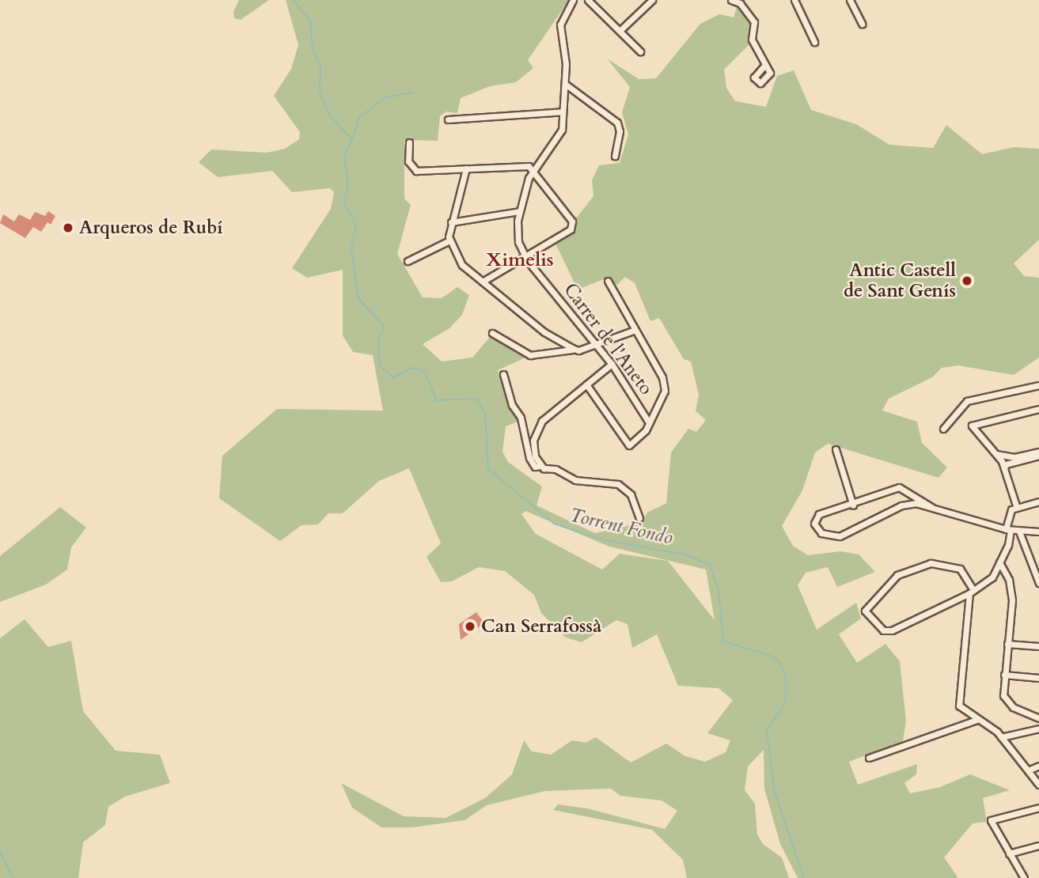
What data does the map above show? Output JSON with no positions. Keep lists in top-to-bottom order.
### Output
{
  "streets": {
    "street": ["Carrer de l'Aneto"]
  },
  "districts": ["Ximelis"],
  "water": ["Torrent Fondo"],
  "places": ["Arqueros de Rubí", "Antic Castell de Sant Genís", "Can Serrafossà"]
}
